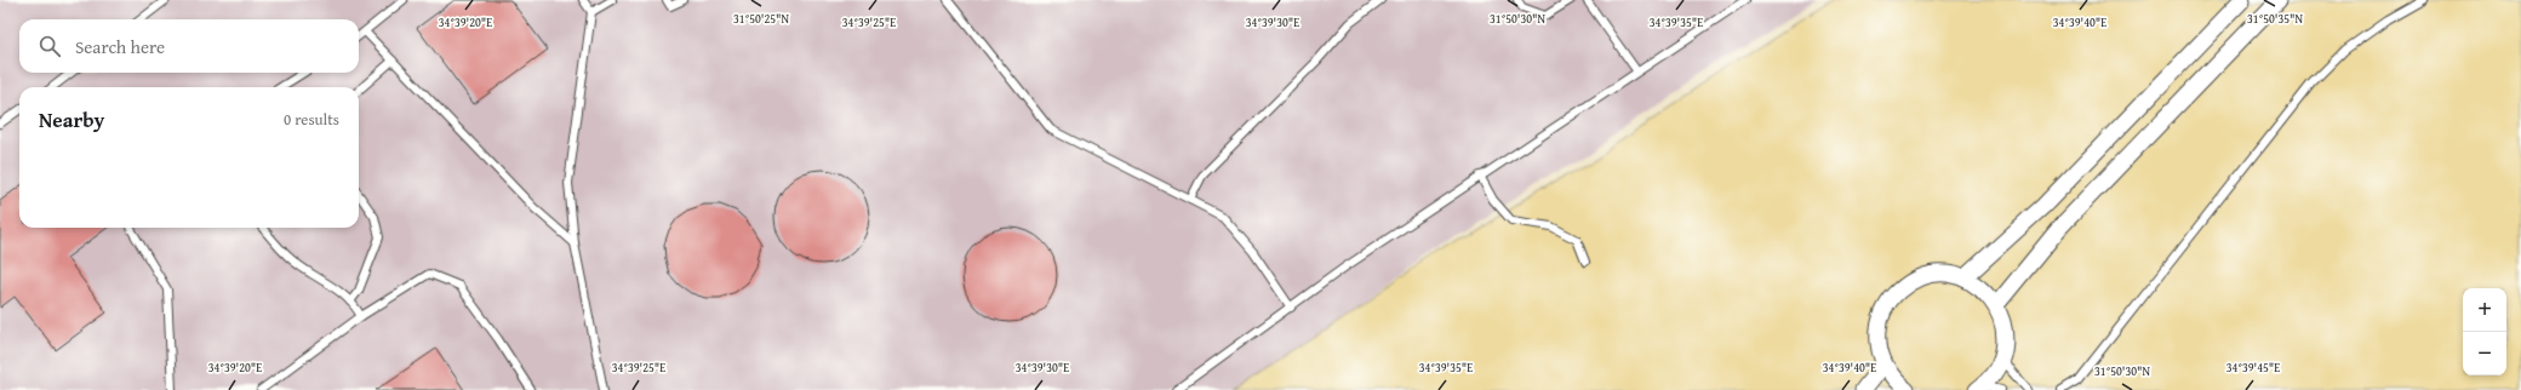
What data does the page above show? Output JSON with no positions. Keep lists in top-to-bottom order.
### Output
{
  "page": {
    "search": "Search here",
    "heading": ["Nearby", "0 results"],
    "map_buttons": ["+", "−"]
  },
  "coordinates": [
    "31°50'25\"N",
    "31°50'30\"N",
    "31°50'35\"N",
    "34°39'40\"E",
    "34°39'20\"E",
    "34°39'25\"E",
    "34°39'30\"E",
    "34°39'35\"E",
    "34°39'45\"E"
  ]
}
